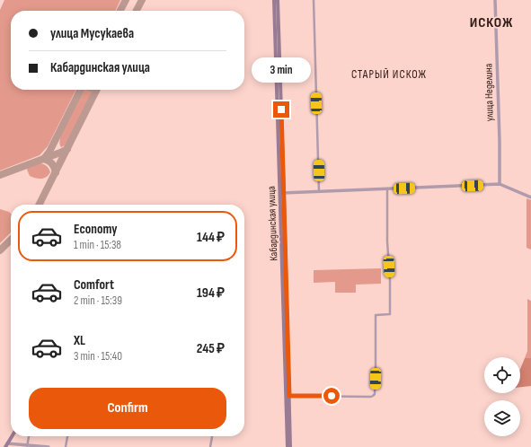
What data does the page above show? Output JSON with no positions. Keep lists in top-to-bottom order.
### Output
{
  "streets": {
    "main road": ["Кабардинская улица"],
    "street": ["улица Неделина"]
  },
  "districts": ["ИСКОЖ", "СТАРЫЙ ИСКОЖ"],
  "page": {
    "banner": ["улица Мусукаева", "Кабардинская улица"],
    "bubble": "3 min",
    "list": [
      {
        "name": "Economy",
        "note": "1 min · 15:38",
        "value": "144 ₽"
      },
      {
        "name": "Comfort",
        "note": "2 min · 15:39",
        "value": "194 ₽"
      },
      {
        "name": "XL",
        "note": "3 min · 15:40",
        "value": "245 ₽"
      }
    ],
    "buttons": "Confirm"
  }
}
